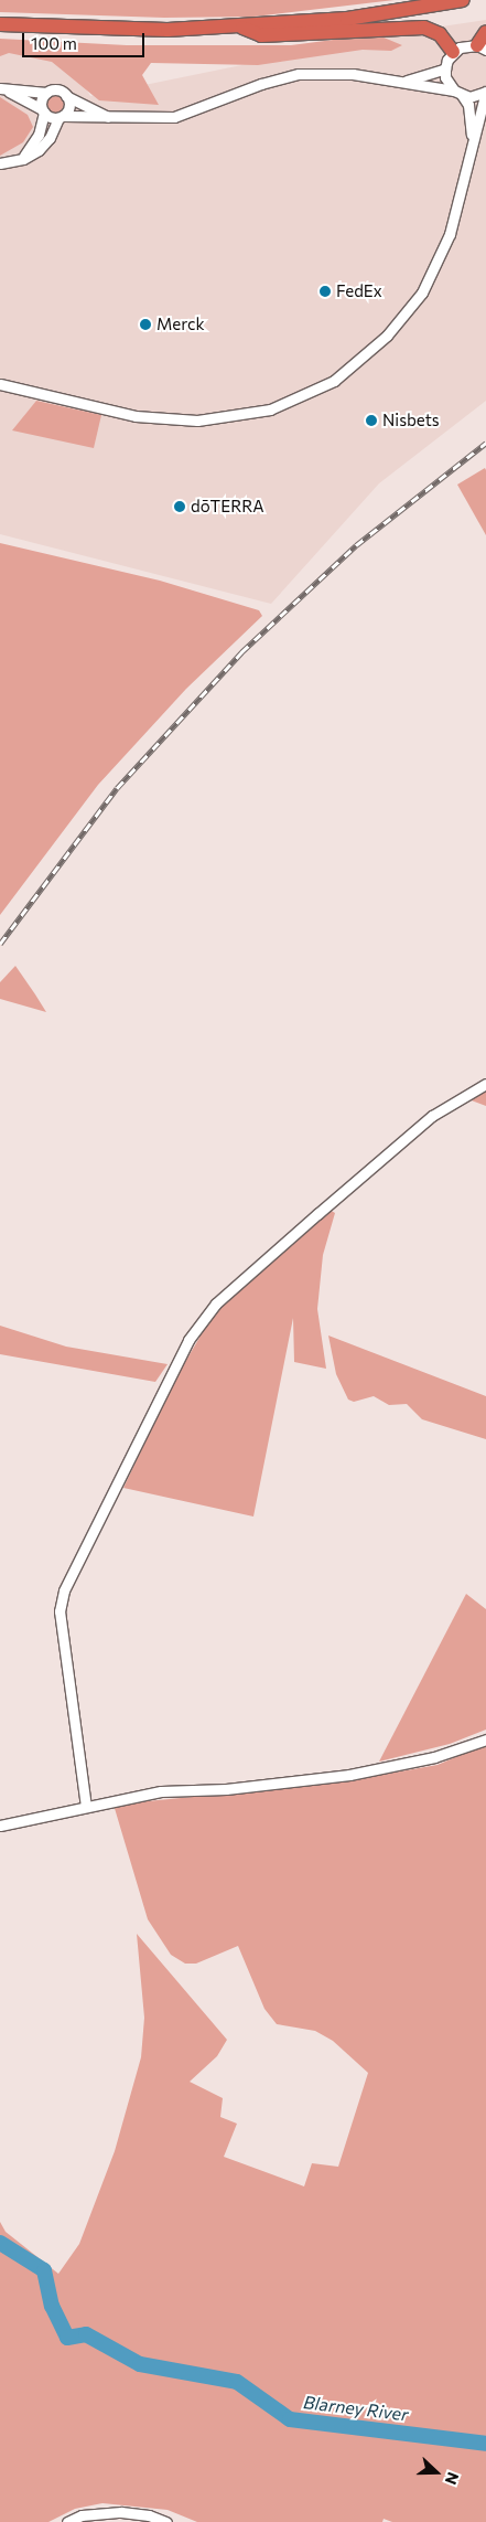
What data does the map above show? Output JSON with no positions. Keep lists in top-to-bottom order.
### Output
{
  "water": ["Blarney River"],
  "places": [
    "FedEx",
    "Merck",
    "Nisbets",
    "dōTERRA"
  ],
  "scale_bar": "100 m",
  "north": "right"
}
